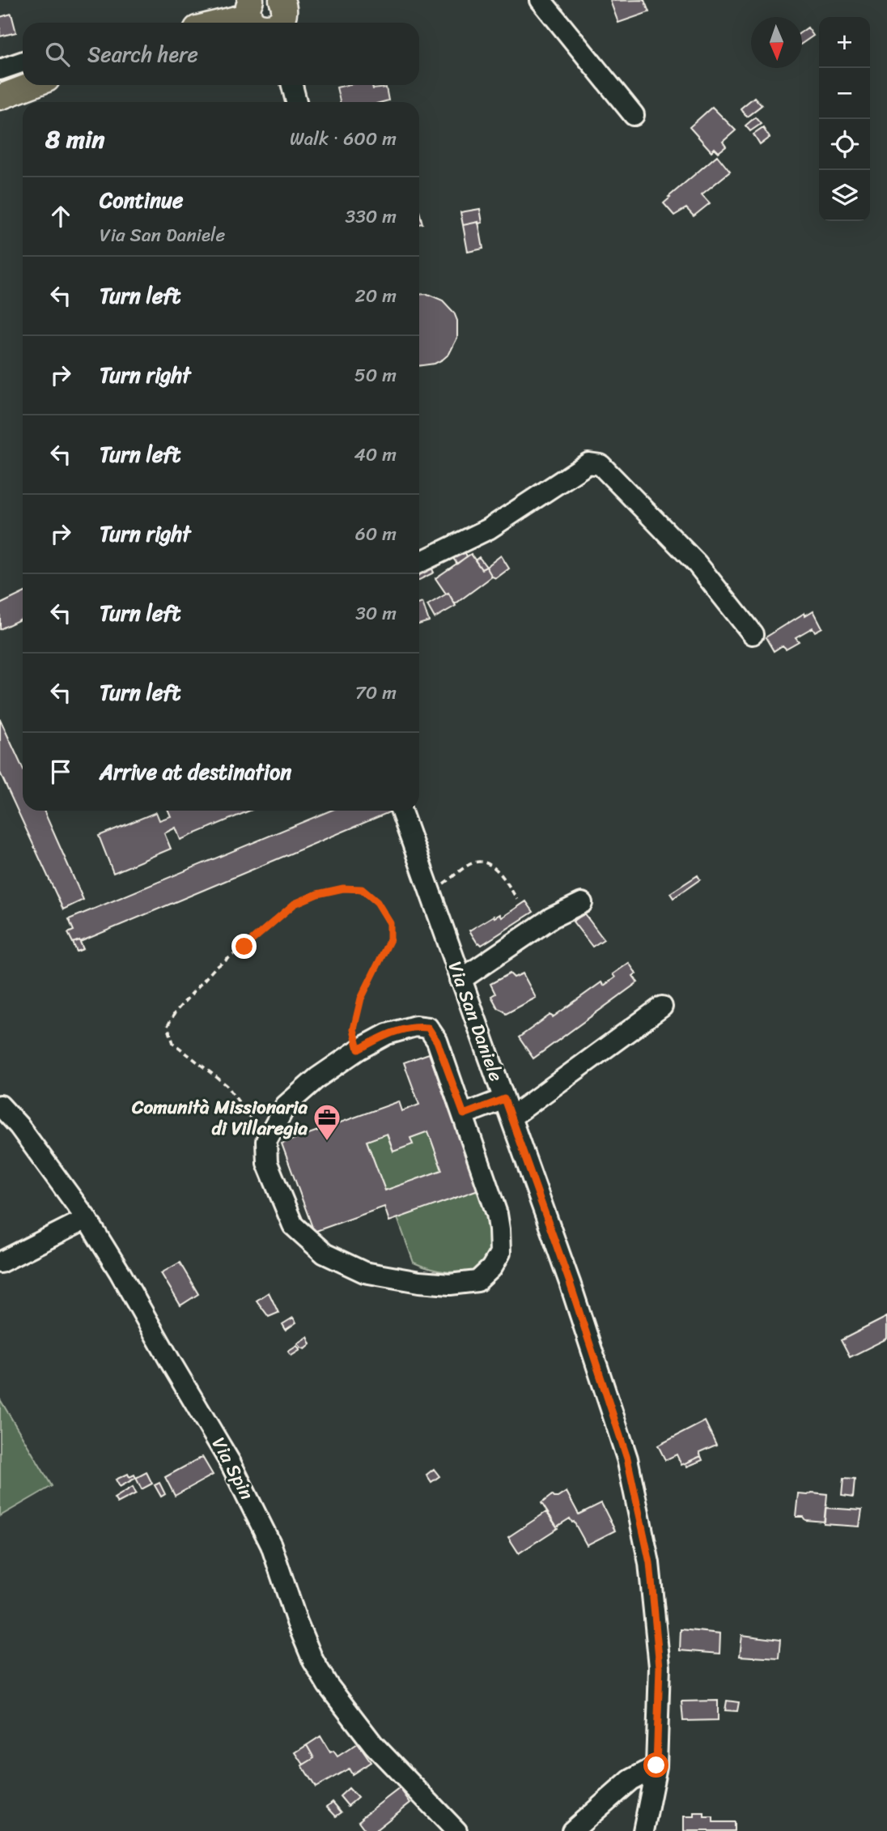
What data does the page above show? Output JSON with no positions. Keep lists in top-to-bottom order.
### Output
{
  "streets": {
    "street": ["Via San Daniele", "Via Spin"]
  },
  "places": {
    "office": ["Comunità Missionaria di Villaregia"]
  },
  "north": "bottom",
  "page": {
    "map_buttons": ["+", "−"],
    "search": "Search here",
    "heading": ["8 min", "Walk · 600 m"],
    "list": [
      ["Continue", "Via San Daniele", "330 m"],
      ["Turn left", "20 m"],
      ["Turn right", "50 m"],
      ["Turn left", "40 m"],
      ["Turn right", "60 m"],
      ["Turn left", "30 m"],
      ["Turn left", "70 m"],
      "Arrive at destination"
    ]
  }
}
